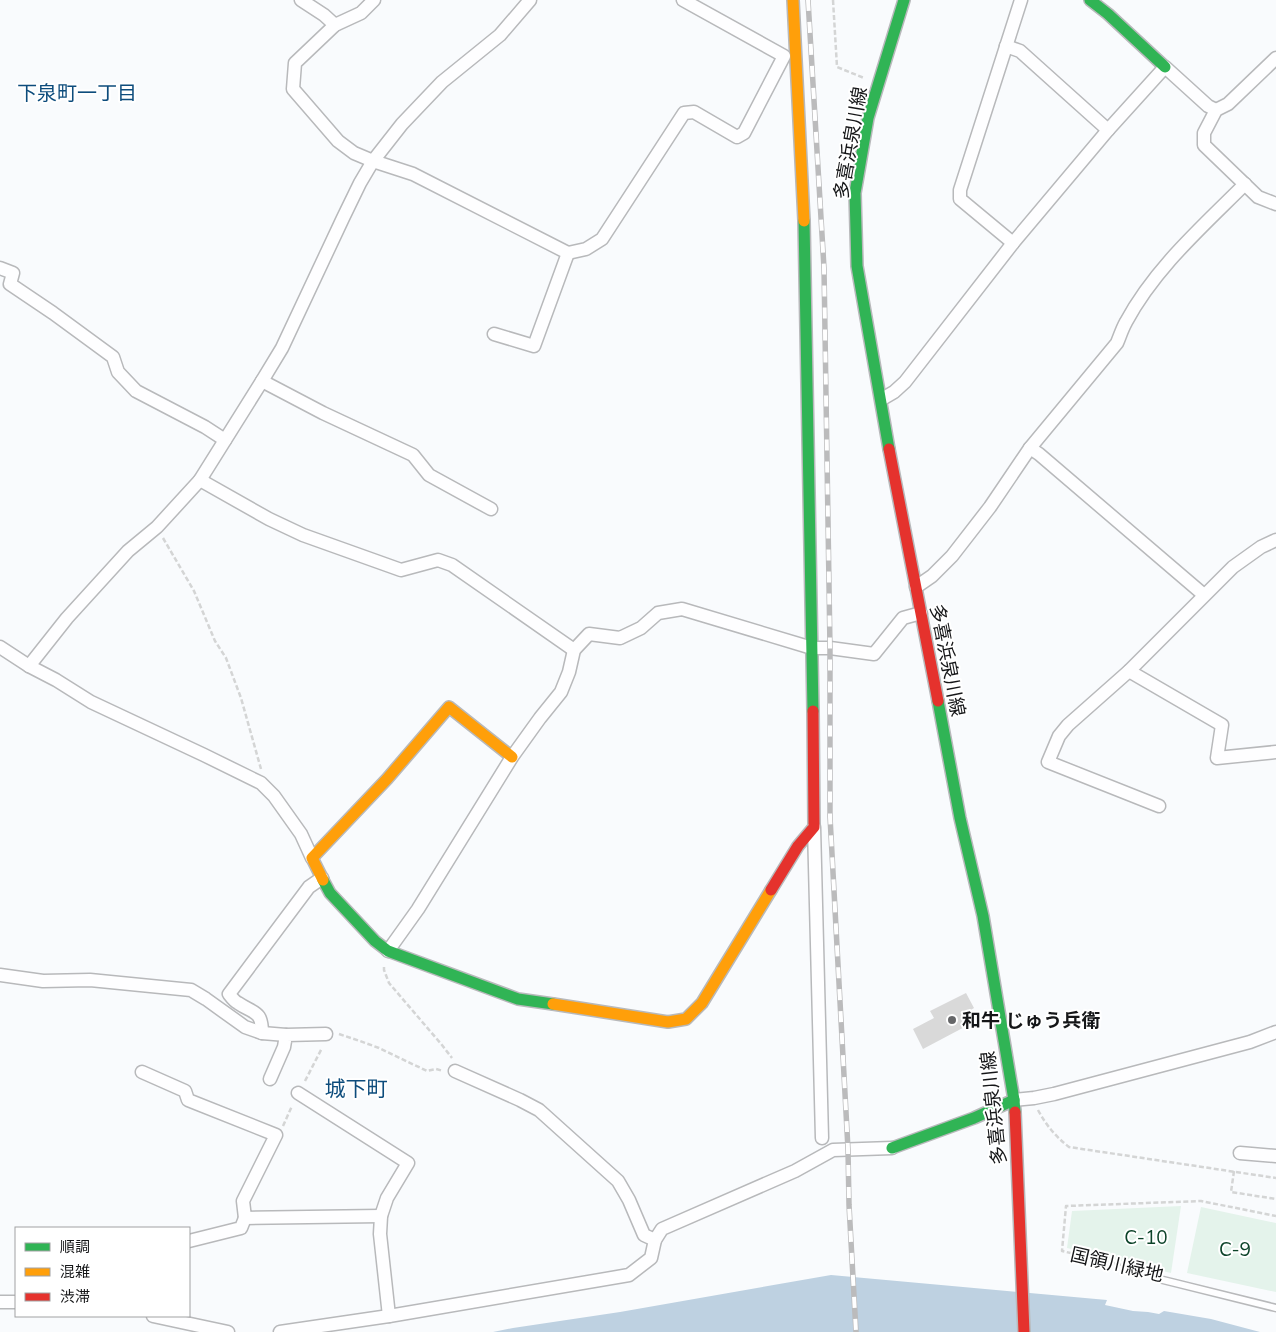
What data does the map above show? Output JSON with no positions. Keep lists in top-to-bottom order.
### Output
{
  "streets": {
    "street": ["多喜浜泉川線"],
    "path": ["国領川緑地"]
  },
  "districts": ["下泉町一丁目", "城下町"],
  "parks": ["C-10", "C-9"],
  "places": ["和牛 じゅう兵衛"],
  "legend": ["順調", "混雑", "渋滞"]
}
